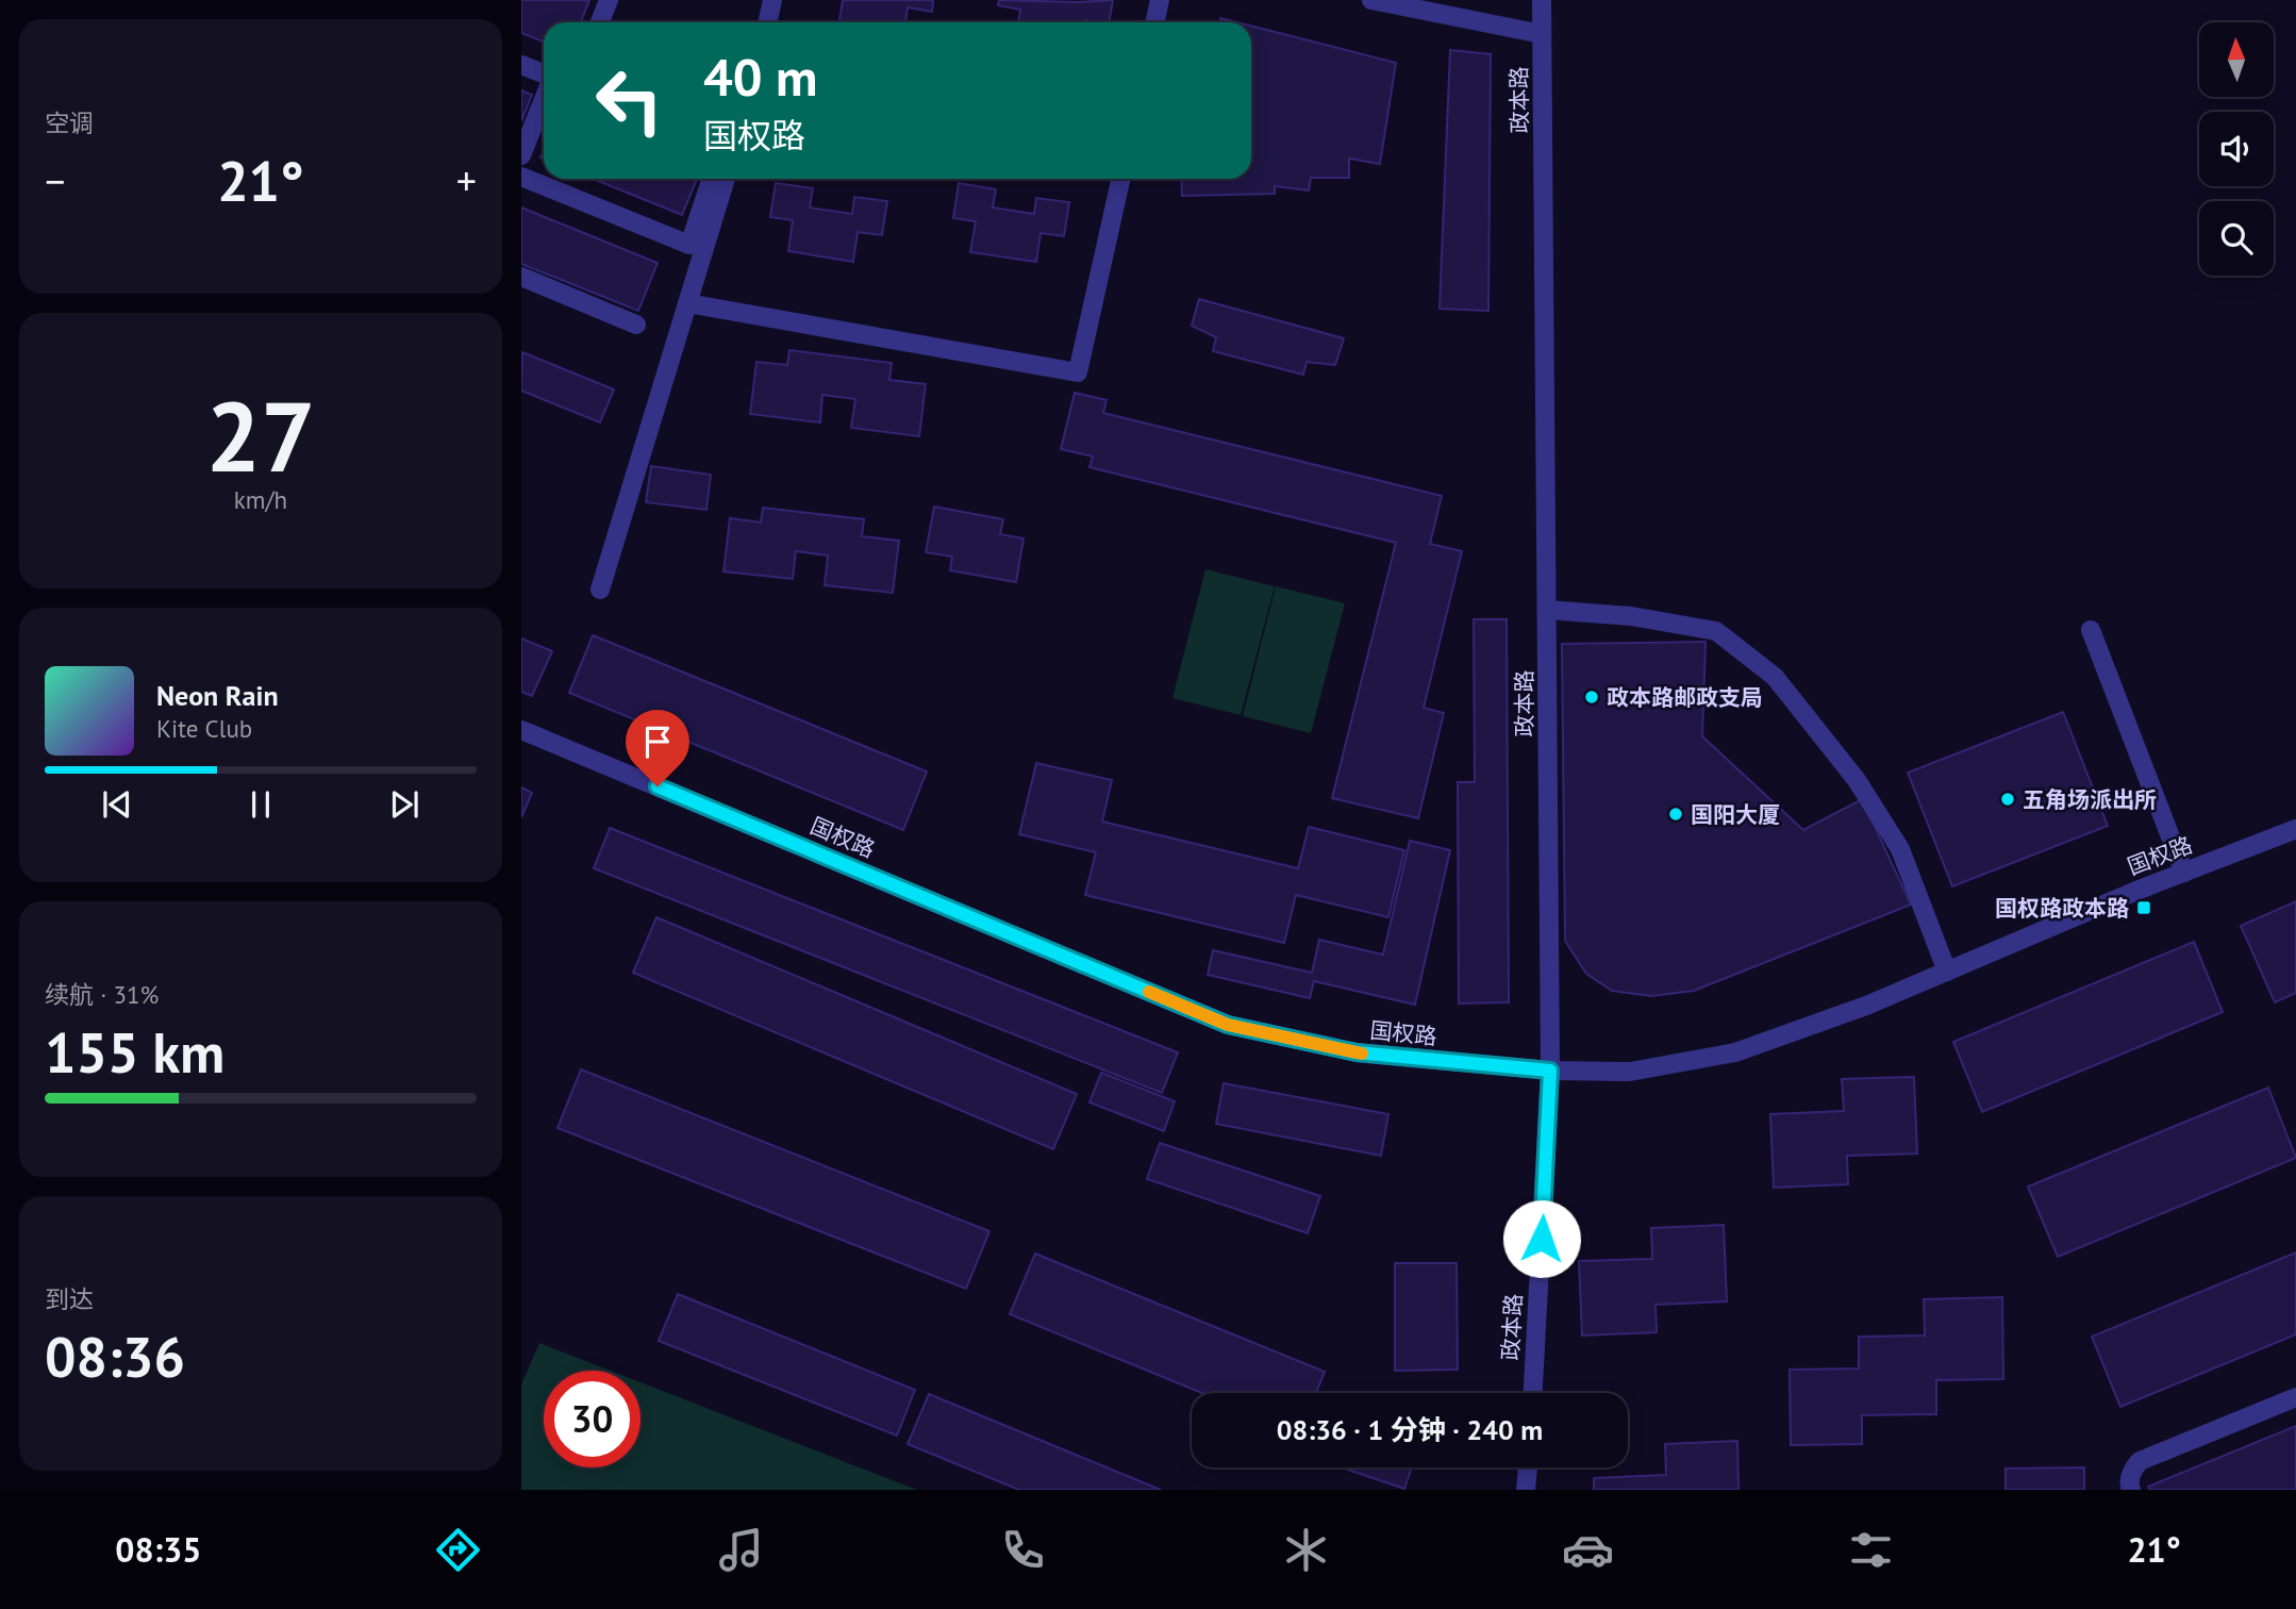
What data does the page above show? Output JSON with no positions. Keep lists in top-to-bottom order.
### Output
{
  "streets": {
    "street": ["政本路", "国权路"]
  },
  "crossings": [
    ["政本路", "国权路"]
  ],
  "places": {
    "other": ["政本路邮政支局", "五角场派出所", "国阳大厦"],
    "transit": ["国权路政本路"]
  },
  "north": "top",
  "page": {
    "tile": [
      "空调",
      ["27", "km/h"],
      ["续航 · 31%", "155 km"],
      ["到达", "08:36"]
    ],
    "turn": ["40 m", "国权路"],
    "heat": ["−", "21°", "+"],
    "song": ["Neon Rain", "Kite Club"],
    "limit": "30",
    "trip": "08:36 · 1 分钟 · 240 m",
    "tabs": ["08:35", "21°"]
  }
}
